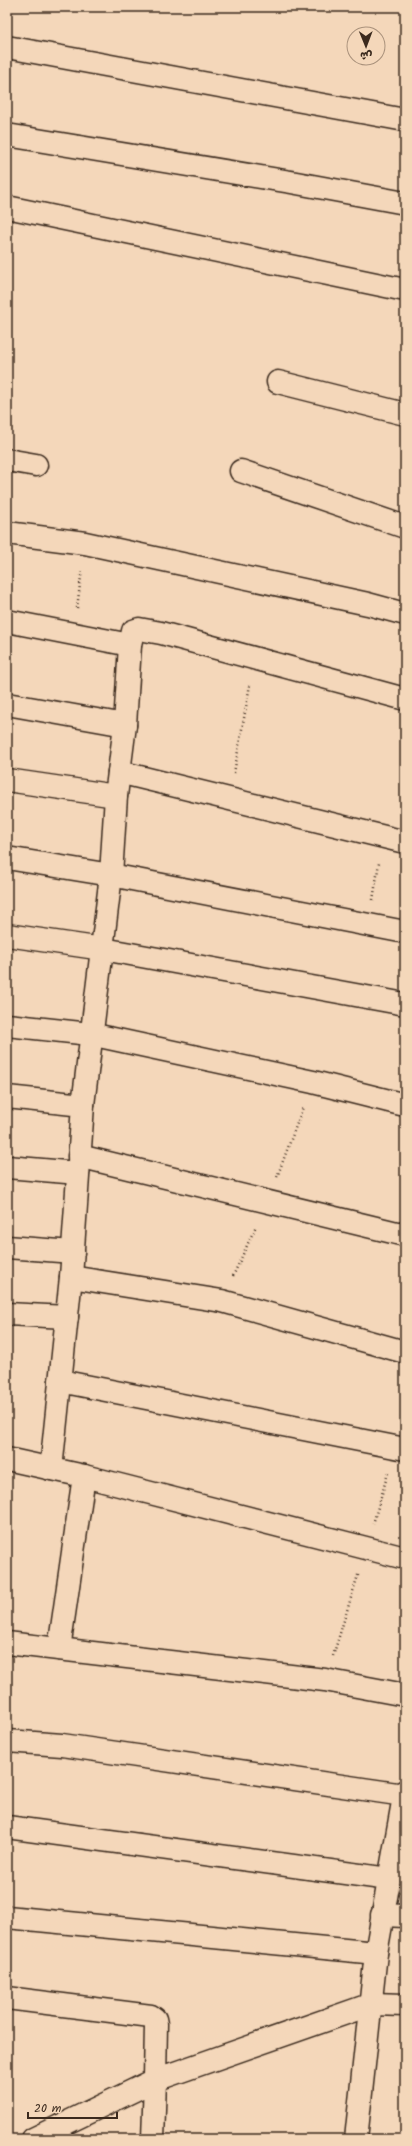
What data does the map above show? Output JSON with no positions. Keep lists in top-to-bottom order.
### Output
{
  "scale_bar": "20 m",
  "north": "bottom"
}
